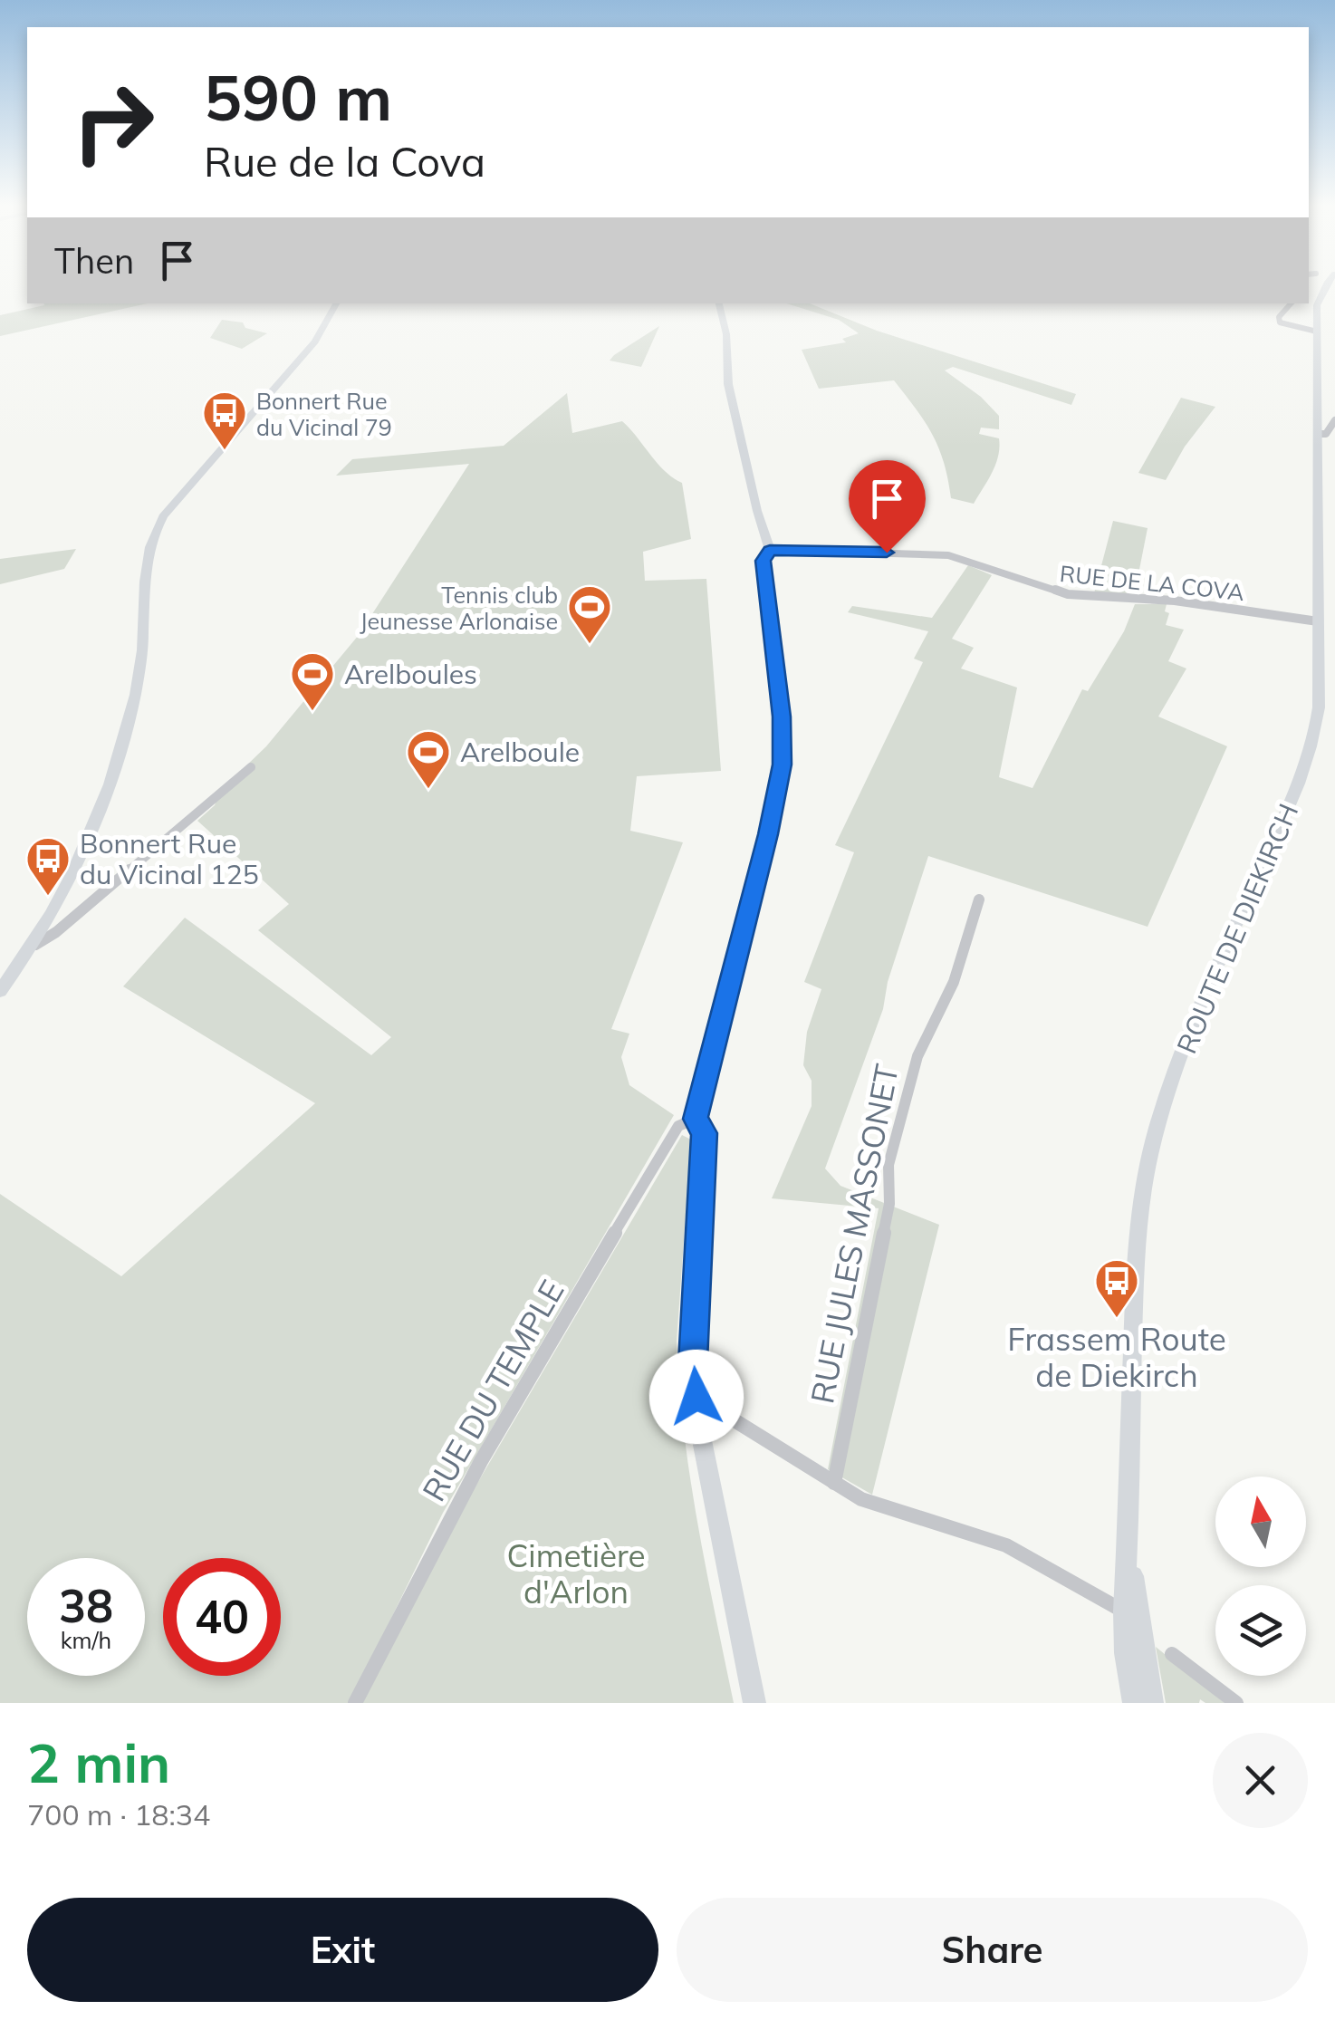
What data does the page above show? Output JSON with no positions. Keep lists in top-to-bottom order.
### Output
{
  "streets": {
    "street": [
      "RUE DE LA COVA",
      "ROUTE DE DIEKIRCH",
      "RUE JULES MASSONET",
      "RUE DU TEMPLE"
    ]
  },
  "crossings": [
    ["RUE DE LA COVA", "ROUTE DE DIEKIRCH"]
  ],
  "parks": ["Cimetière d'Arlon"],
  "places": {
    "bus stop": ["Bonnert Rue du Vicinal 79", "Bonnert Rue du Vicinal 125", "Frassem Route de Diekirch"],
    "sports": ["Tennis club Jeunesse Arlonaise", "Arelboules", "Arelboule"]
  },
  "north": "top",
  "page": {
    "turn": ["590 m", "Rue de la Cova"],
    "then": "Then",
    "speed": "38 km/h",
    "limit": "40",
    "heading": ["2 min", "700 m · 18:34"],
    "buttons": ["Exit", "Share"]
  }
}
